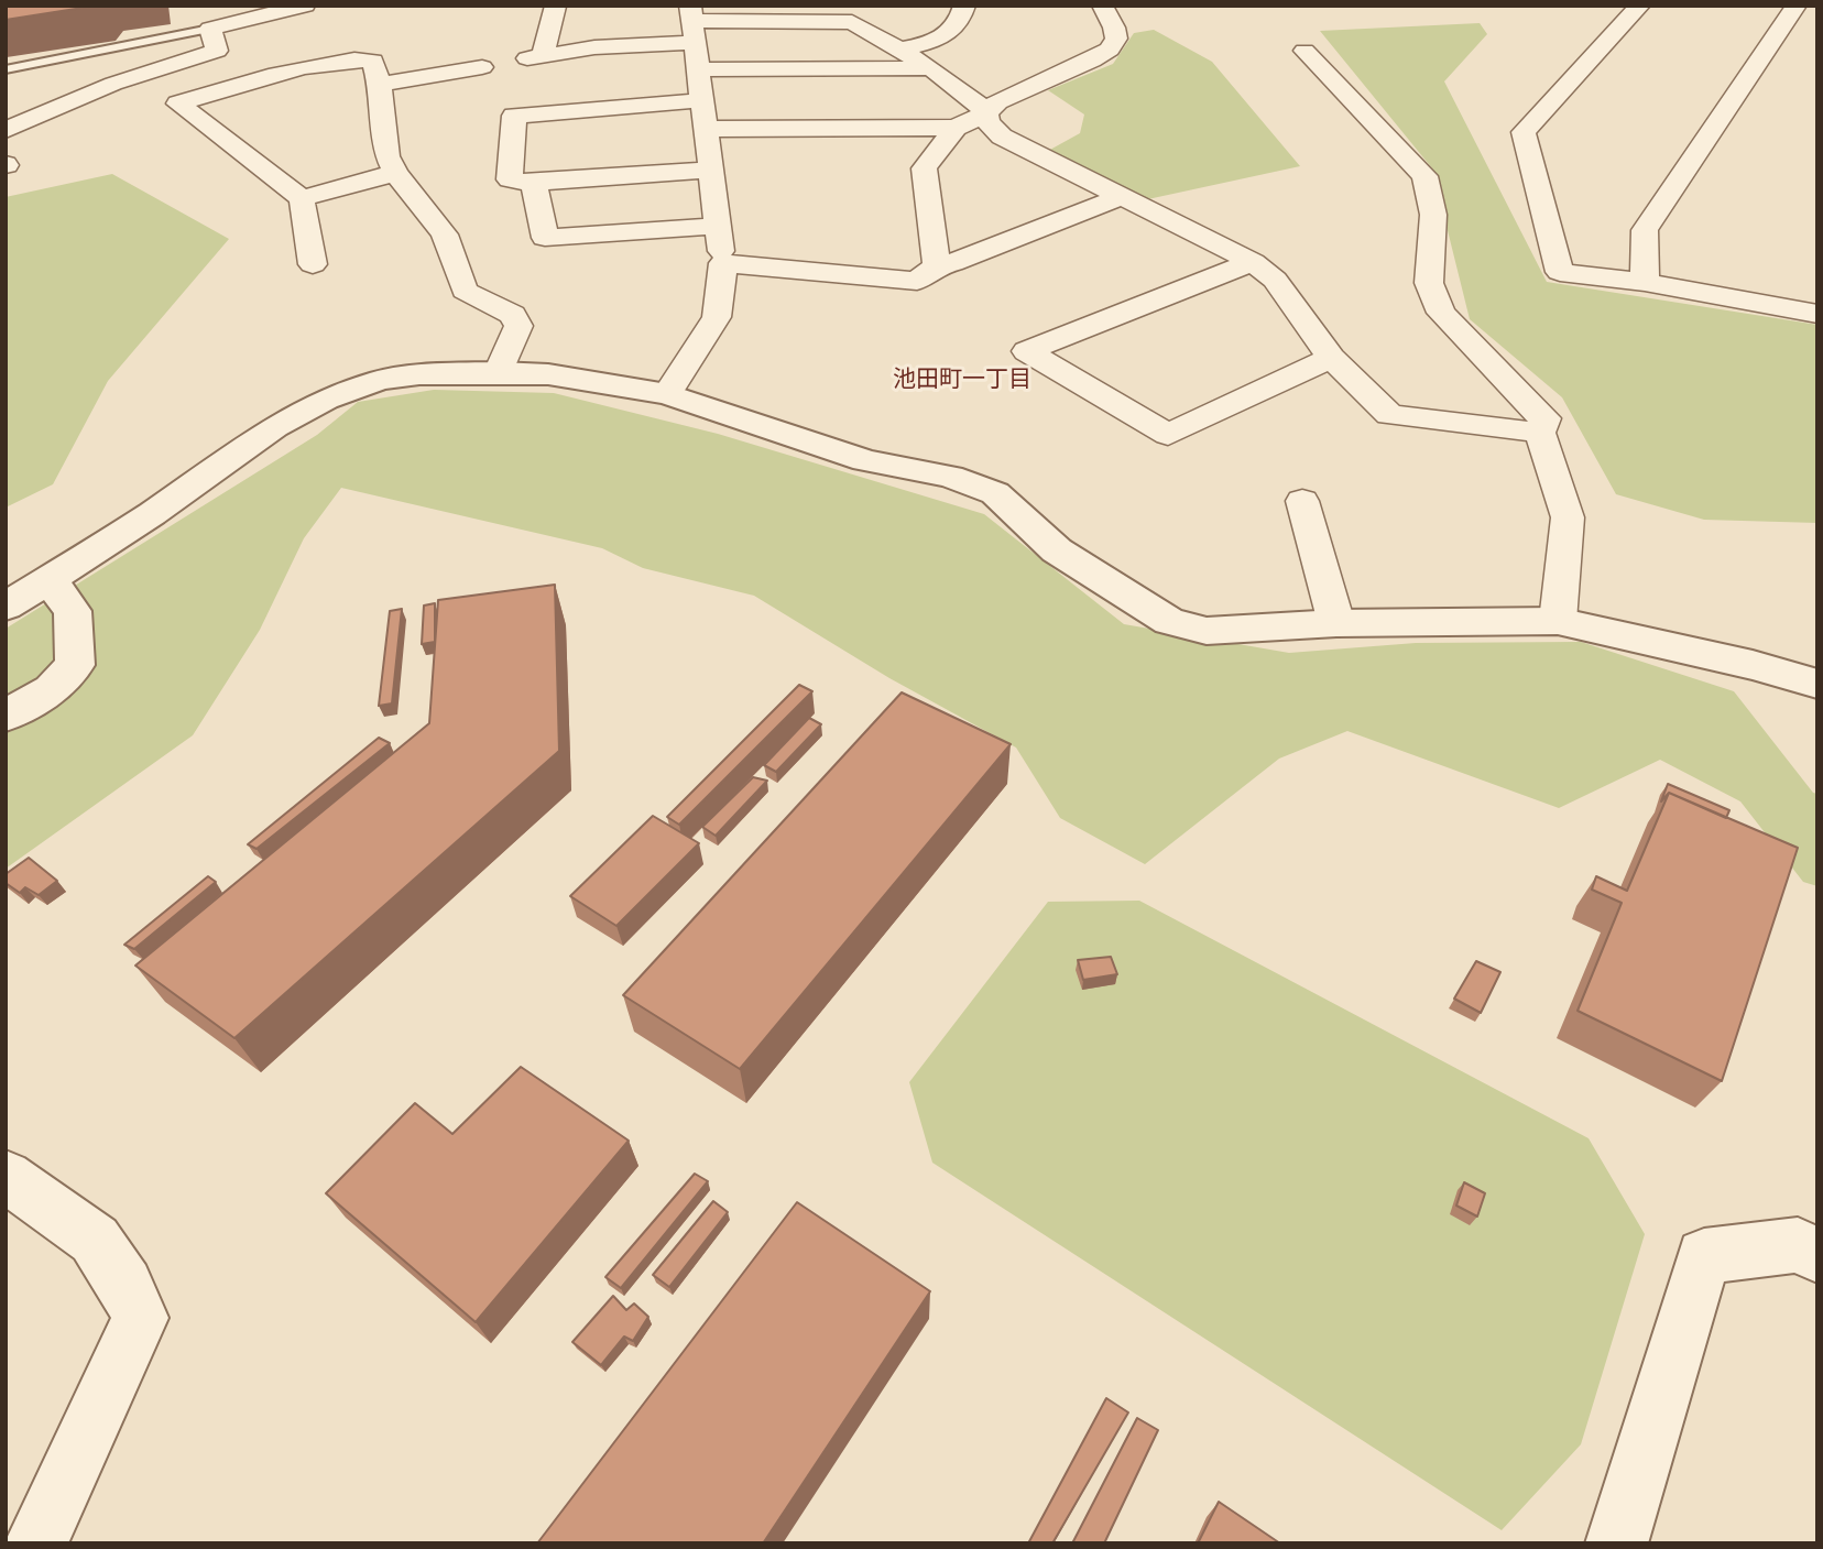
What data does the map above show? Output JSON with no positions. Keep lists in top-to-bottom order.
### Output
{
  "districts": ["池田町一丁目"]
}
